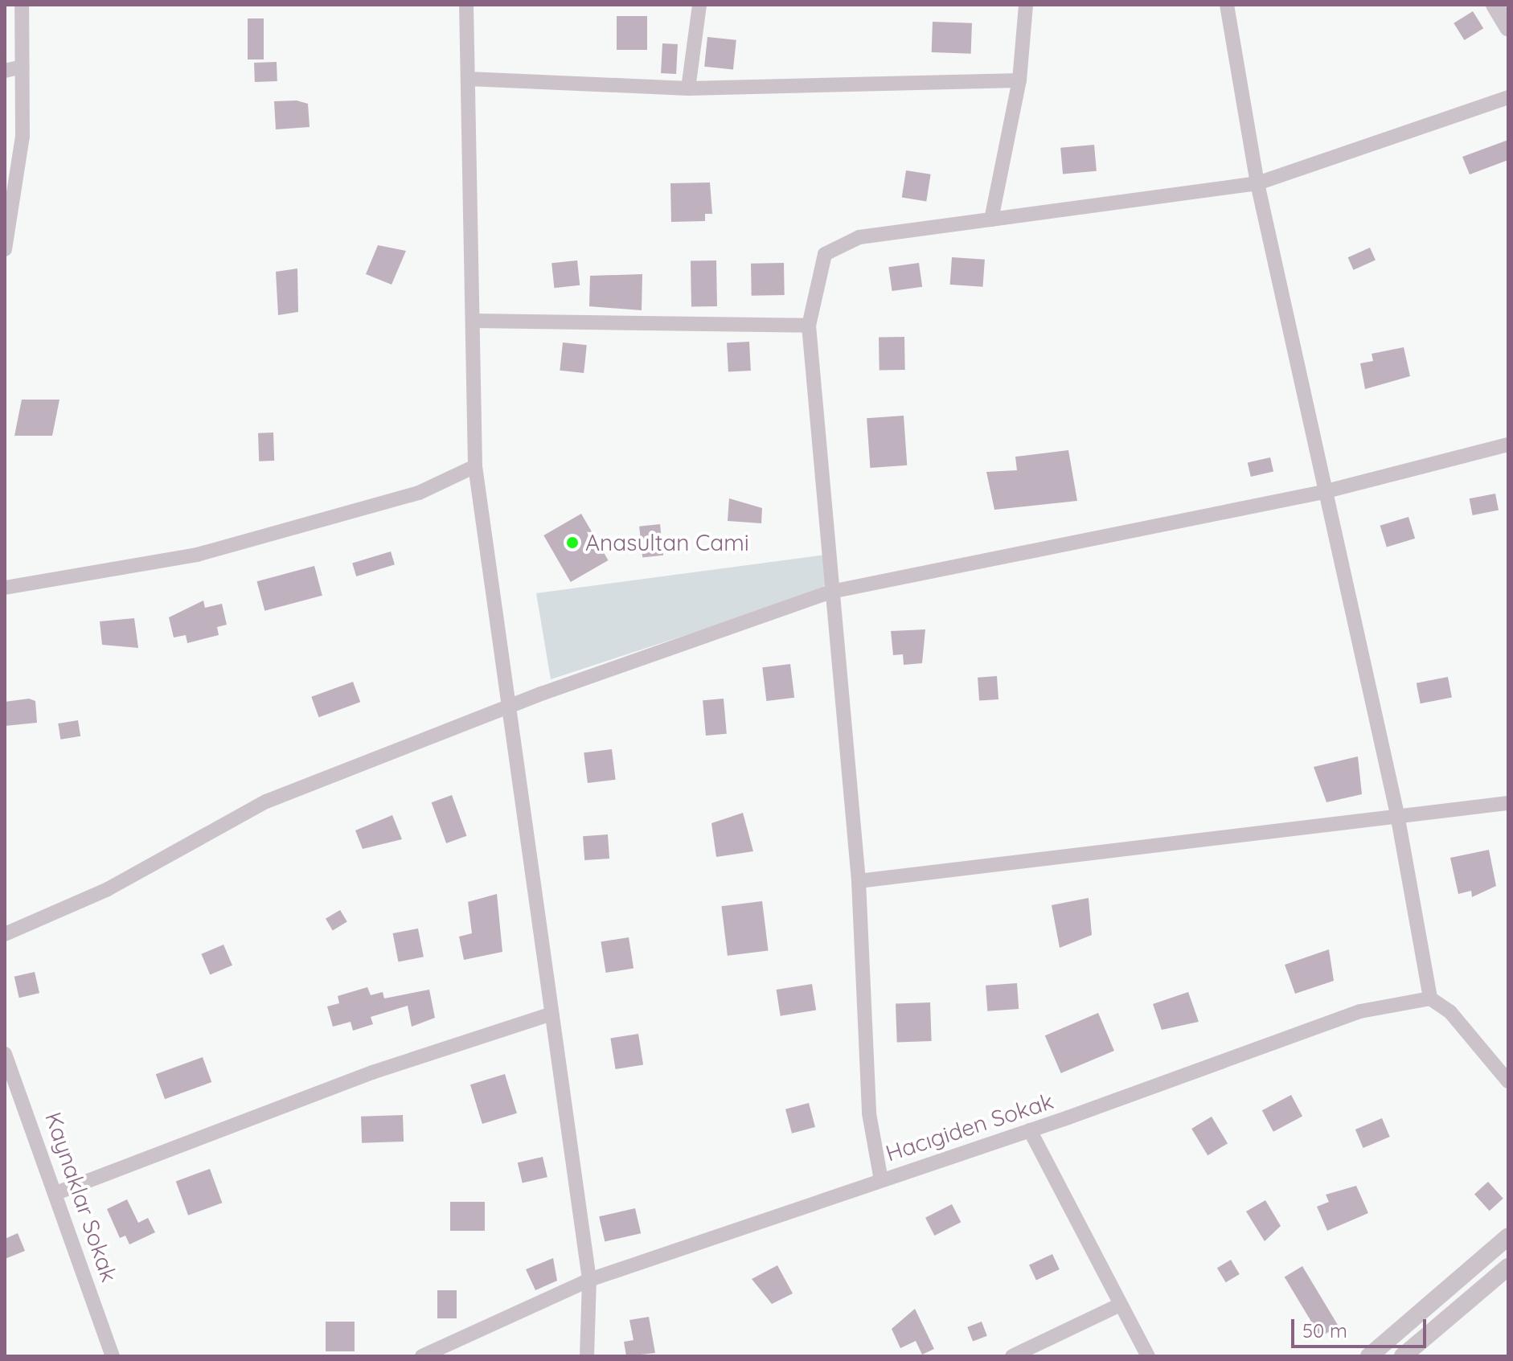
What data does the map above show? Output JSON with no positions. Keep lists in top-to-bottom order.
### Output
{
  "streets": {
    "street": ["Hacıgiden Sokak", "Kaynaklar Sokak"]
  },
  "places": ["Anasultan Cami"],
  "scale_bar": "50 m"
}
